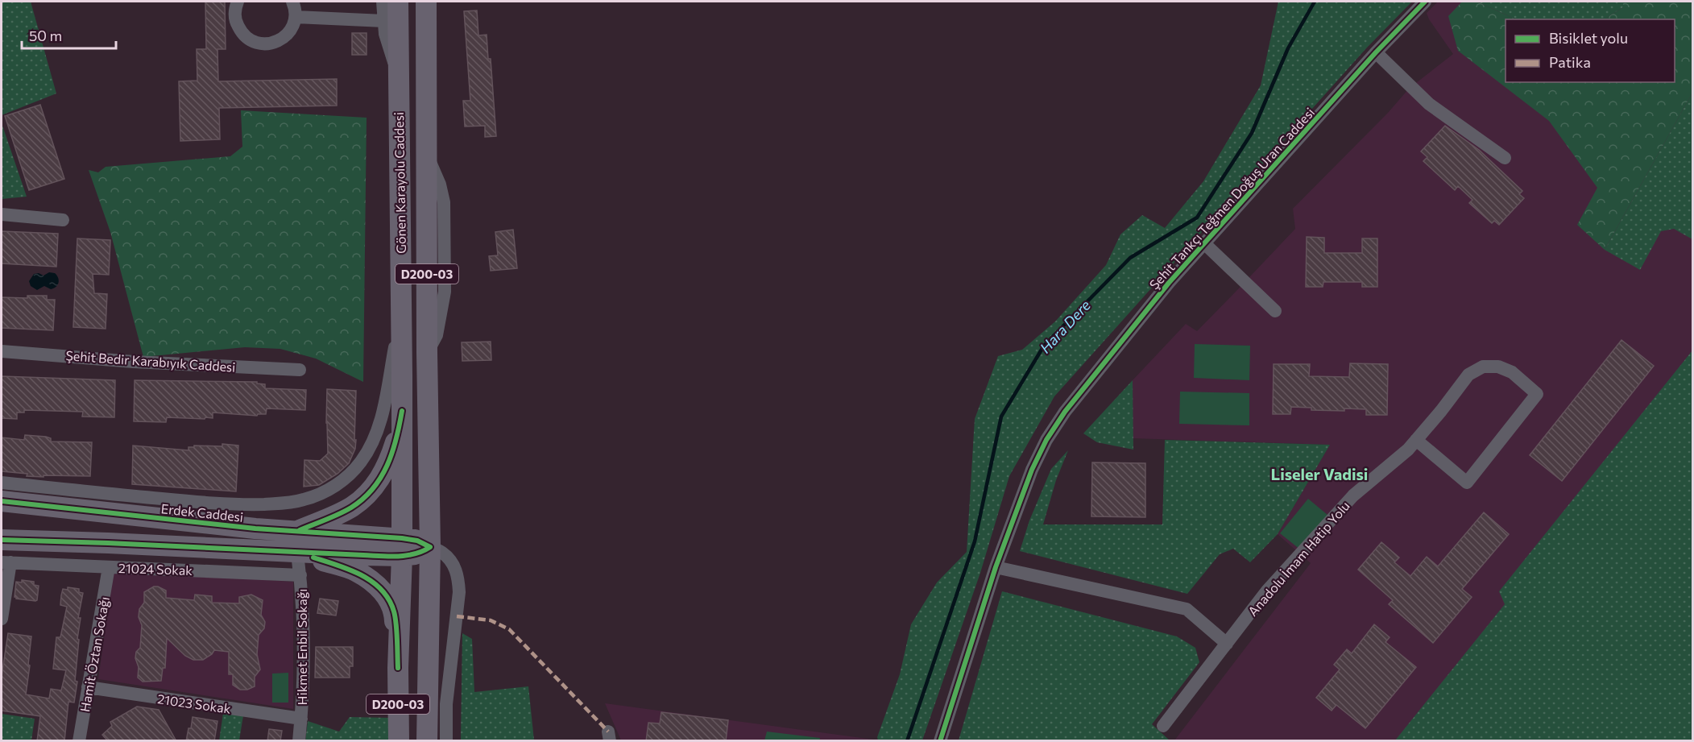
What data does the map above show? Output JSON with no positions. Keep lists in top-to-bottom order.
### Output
{
  "streets": {
    "highway": ["Gönen Karayolu Caddesi", "D200-03", "Erdek Caddesi"],
    "street": [
      "Şehit Tankçı Teğmen Doğuş Uran Caddesi",
      "Şehit Bedir Karabıyık Caddesi",
      "Anadolu İmam Hatip Yolu",
      "21024 Sokak",
      "Hikmet Enbil Sokağı",
      "Hamit Öztan Sokağı",
      "21023 Sokak"
    ]
  },
  "crossings": [
    ["Gönen Karayolu Caddesi", "Erdek Caddesi"],
    ["21024 Sokak", "Hikmet Enbil Sokağı"],
    ["21024 Sokak", "Hamit Öztan Sokağı"],
    ["Hikmet Enbil Sokağı", "21023 Sokak"],
    ["Hamit Öztan Sokağı", "21023 Sokak"]
  ],
  "districts": ["Liseler Vadisi"],
  "water": ["Hara Dere"],
  "legend": ["Bisiklet yolu", "Patika"],
  "scale_bar": "50 m"
}
